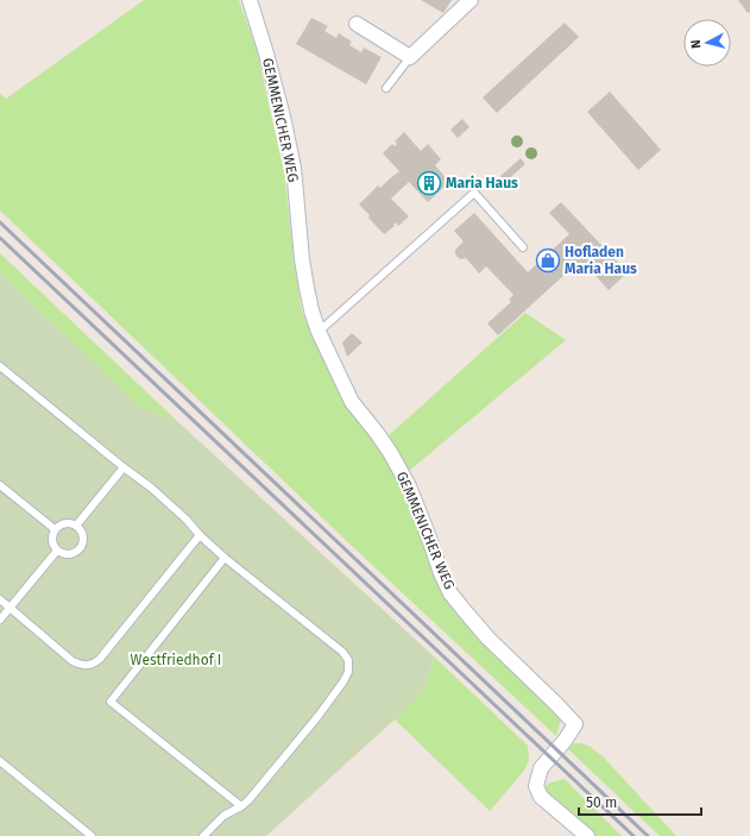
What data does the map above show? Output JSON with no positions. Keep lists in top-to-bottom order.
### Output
{
  "streets": {
    "street": ["GEMMENICHER WEG"]
  },
  "parks": ["Westfriedhof I"],
  "places": {
    "building": ["Maria Haus"],
    "shop": ["Hofladen Maria Haus"]
  },
  "scale_bar": "50 m",
  "north": "left"
}
